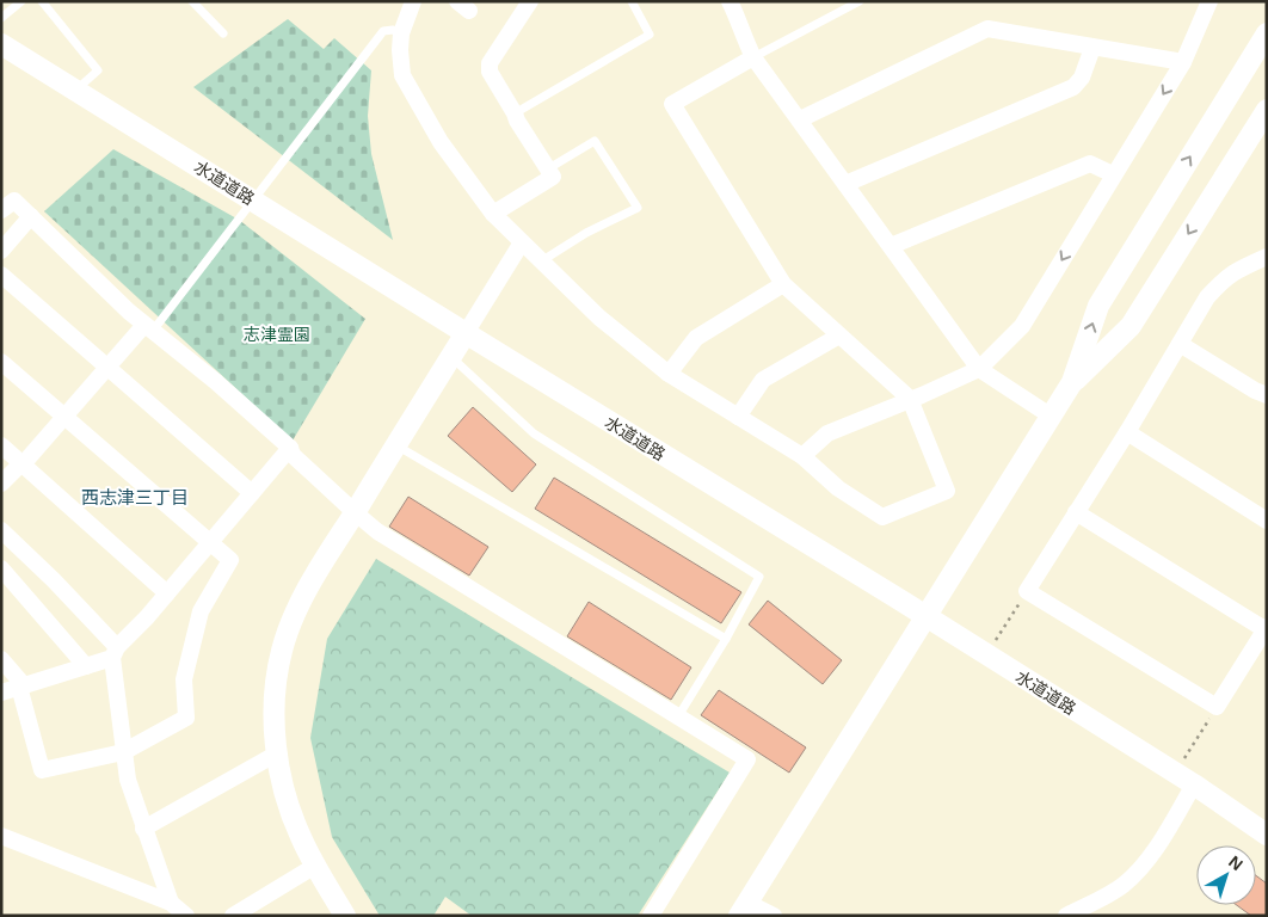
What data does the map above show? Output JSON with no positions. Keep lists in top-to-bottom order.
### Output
{
  "streets": {
    "street": ["水道道路"]
  },
  "districts": ["西志津三丁目"],
  "parks": ["志津霊園"],
  "north": "top right"
}
